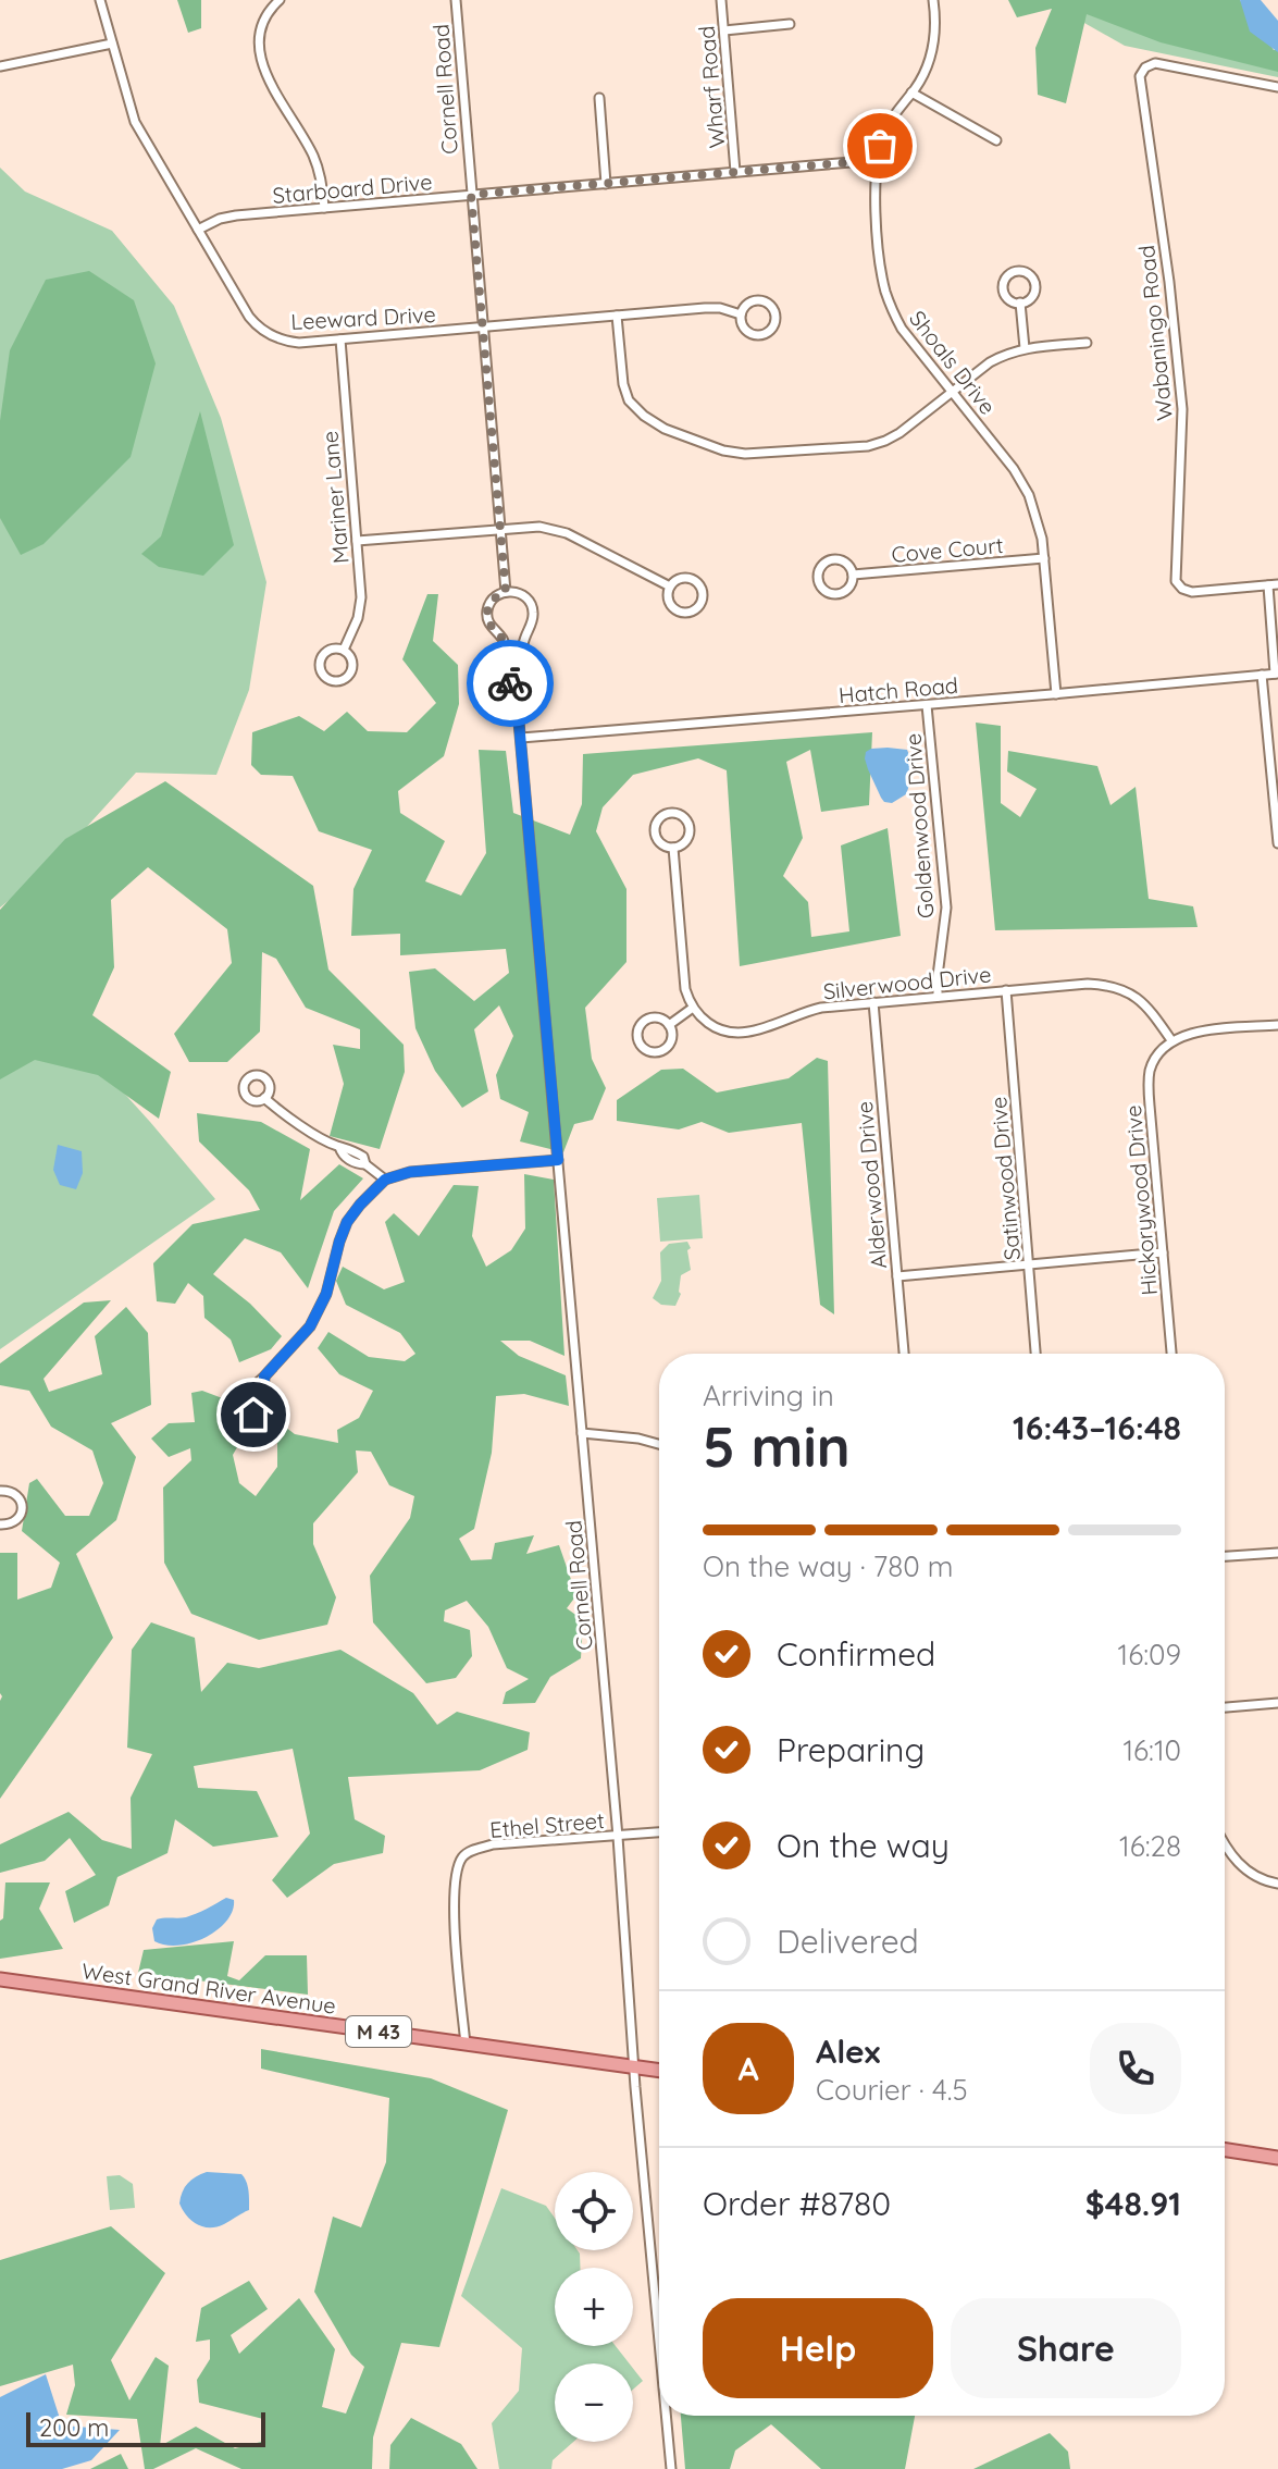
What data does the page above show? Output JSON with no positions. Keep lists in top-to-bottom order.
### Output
{
  "streets": {
    "main road": ["West Grand River Avenue", "M 43"],
    "street": [
      "Wharf Road",
      "Cornell Road",
      "Starboard Drive",
      "Leeward Drive",
      "Wabaningo Road",
      "Shoals Drive",
      "Mariner Lane",
      "Cove Court",
      "Hatch Road",
      "Goldenwood Drive",
      "Silverwood Drive",
      "Satinwood Drive",
      "Alderwood Drive",
      "Hickorywood Drive",
      "Ethel Street"
    ]
  },
  "crossings": [
    ["Wharf Road", "Starboard Drive"],
    ["Cornell Road", "Starboard Drive"],
    ["Cornell Road", "Leeward Drive"],
    ["Cornell Road", "Hatch Road"],
    ["Cornell Road", "Ethel Street"],
    ["Cornell Road", "West Grand River Avenue"],
    ["Starboard Drive", "Leeward Drive"],
    ["Starboard Drive", "Shoals Drive"],
    ["Leeward Drive", "Mariner Lane"],
    ["Shoals Drive", "Cove Court"],
    ["Shoals Drive", "Hatch Road"],
    ["Hatch Road", "Goldenwood Drive"],
    ["Goldenwood Drive", "Silverwood Drive"],
    ["Silverwood Drive", "Satinwood Drive"],
    ["Silverwood Drive", "Alderwood Drive"],
    ["Silverwood Drive", "Hickorywood Drive"],
    ["Ethel Street", "West Grand River Avenue"]
  ],
  "scale_bar": "200 m",
  "page": {
    "heading": ["5 min", "Arriving in", "16:43–16:48"],
    "panel": [
      "Alex",
      "Courier · 4.5",
      "Order #8780",
      "$48.91"
    ],
    "bar": "On the way · 780 m",
    "list": [
      ["Confirmed", "16:09"],
      ["Preparing", "16:10"],
      ["On the way", "16:28"],
      "Delivered"
    ],
    "round": "A",
    "map_buttons": ["+", "−"],
    "buttons": ["Help", "Share"],
    "scale": "200 m"
  }
}
